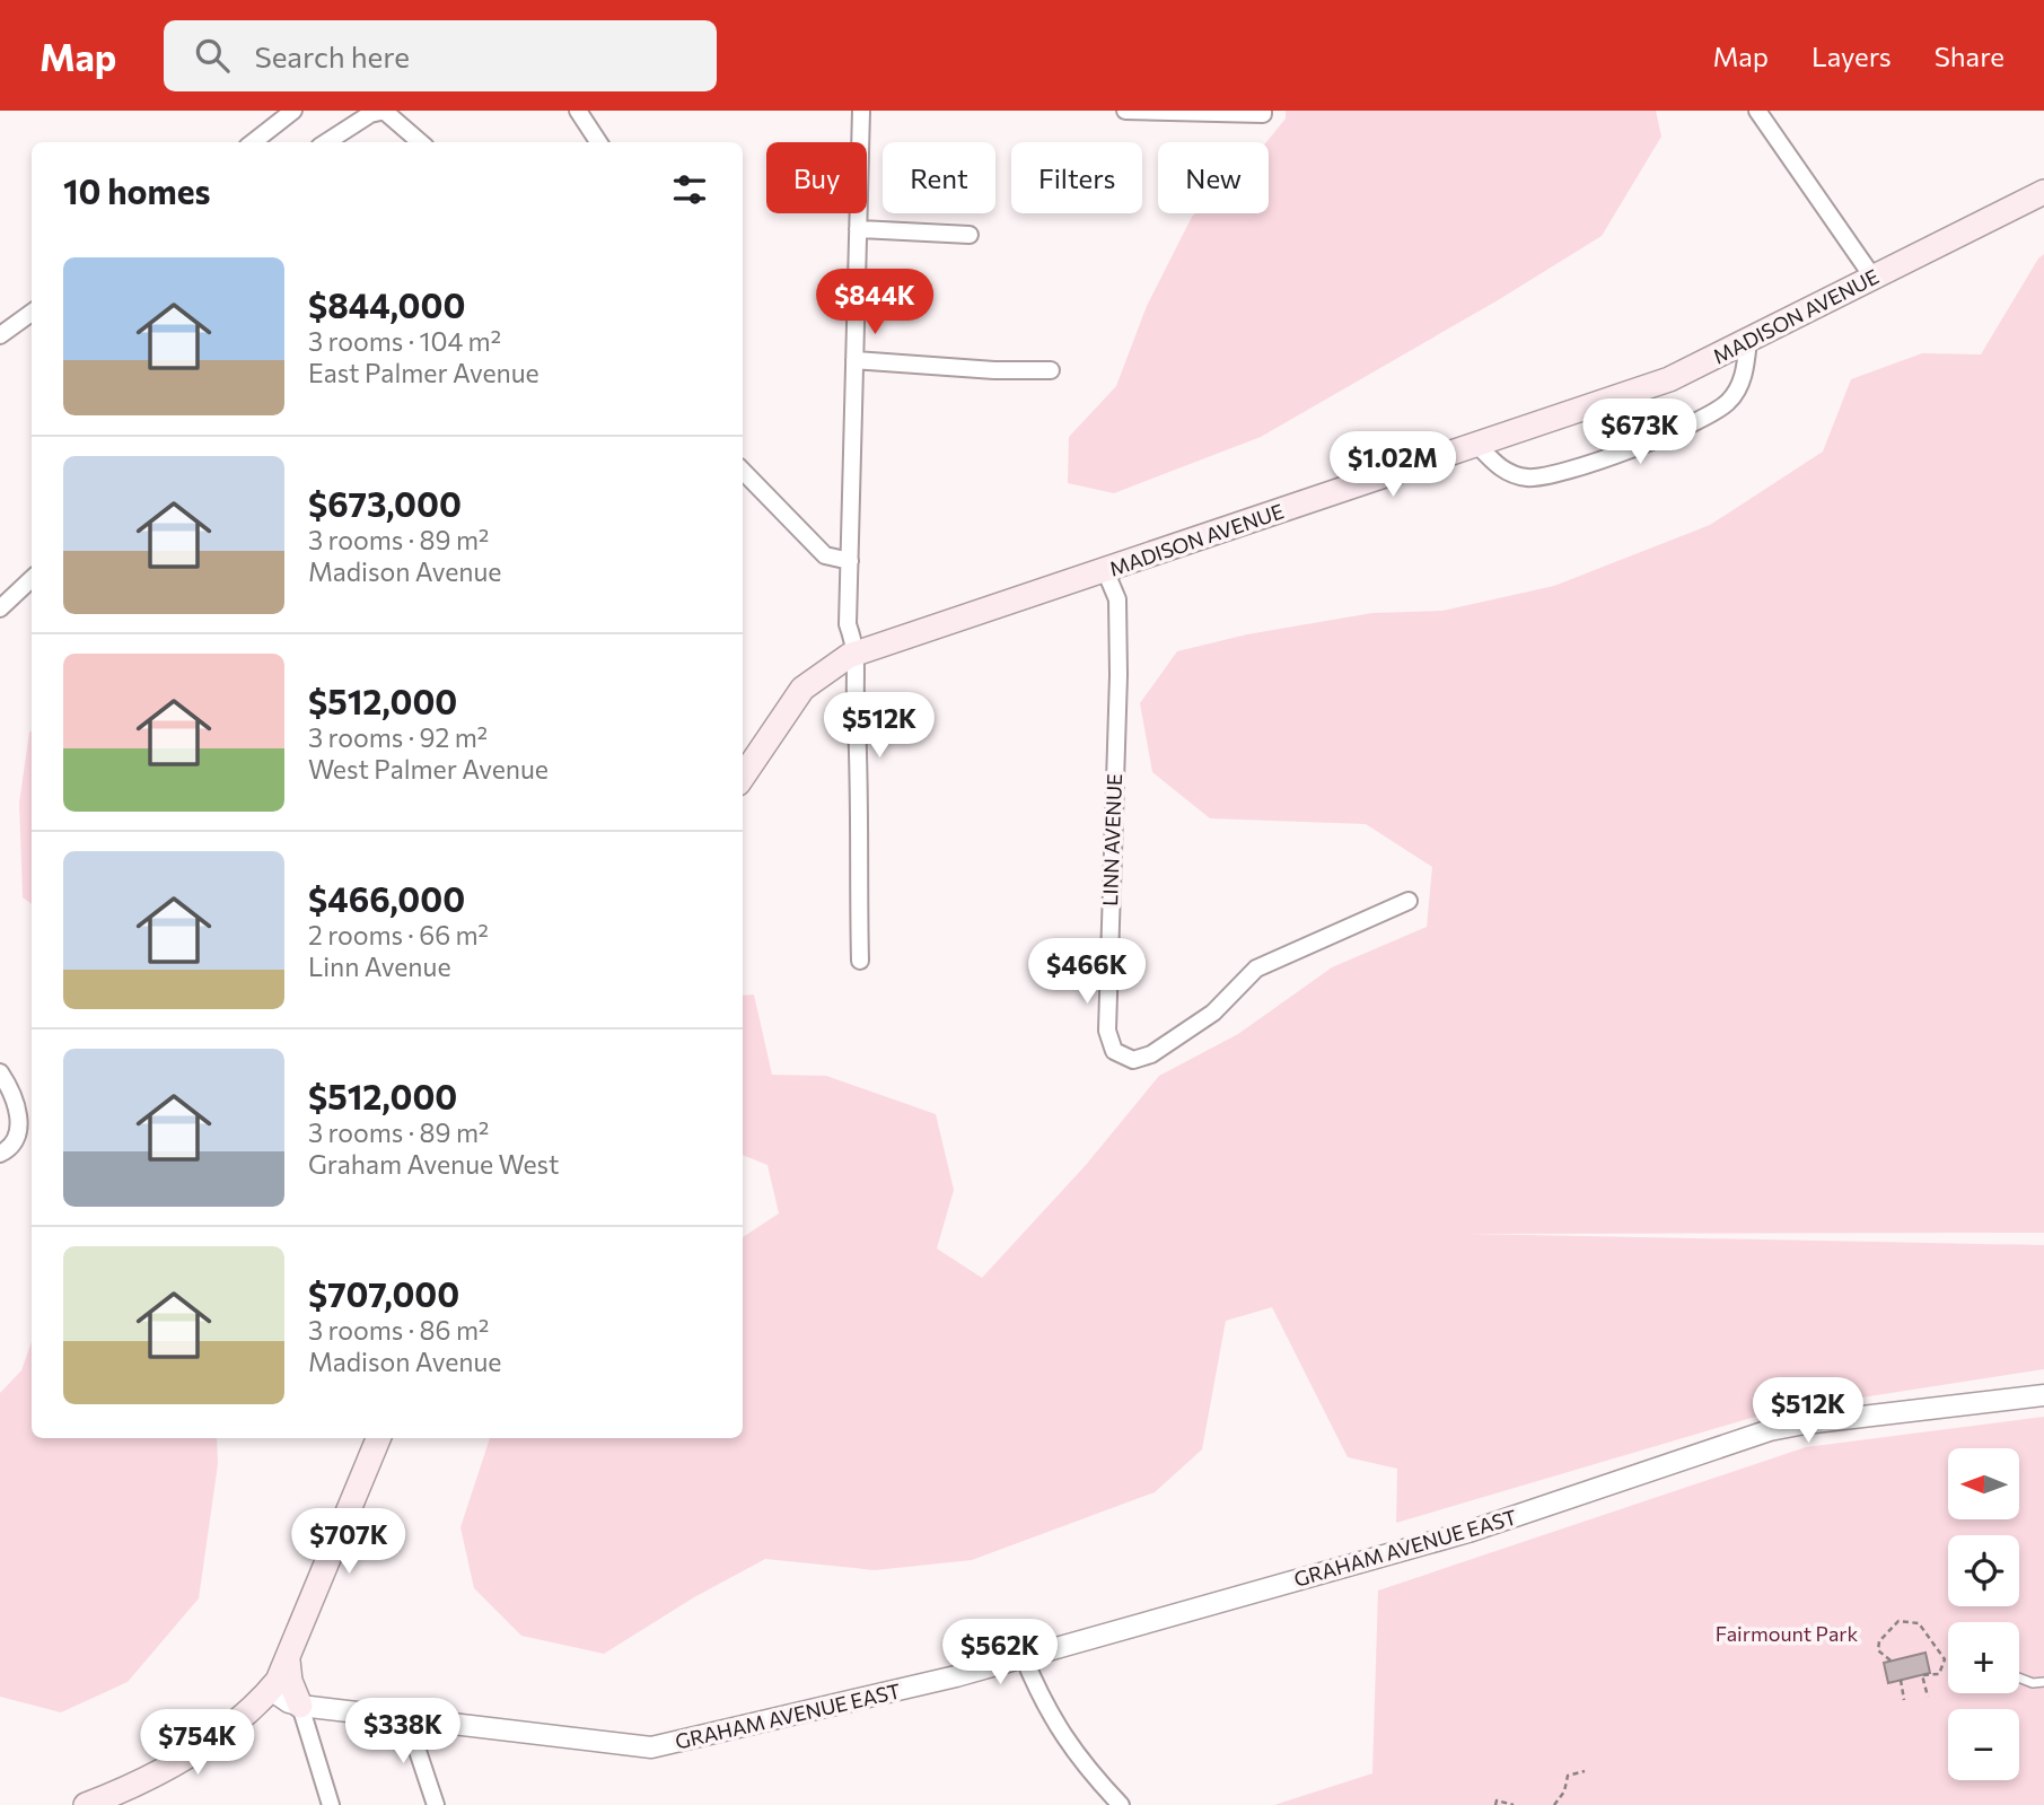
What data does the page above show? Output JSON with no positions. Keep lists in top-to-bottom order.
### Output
{
  "streets": {
    "main road": ["MADISON AVENUE"],
    "street": ["LINN AVENUE", "GRAHAM AVENUE EAST"]
  },
  "crossings": [
    ["MADISON AVENUE", "LINN AVENUE"]
  ],
  "parks": ["Fairmount Park"],
  "north": "left",
  "page": {
    "header": "Map",
    "search": "Search here",
    "nav": ["Map", "Layers", "Share"],
    "chip": [
      "Buy",
      "Rent",
      "Filters",
      "New"
    ],
    "heading": "10 homes",
    "list": [
      {
        "name": "$844,000",
        "note": "3 rooms · 104 m² · East Palmer Avenue"
      },
      {
        "name": "$673,000",
        "note": "3 rooms · 89 m² · Madison Avenue"
      },
      {
        "name": "$512,000",
        "note": "3 rooms · 92 m² · West Palmer Avenue"
      },
      {
        "name": "$466,000",
        "note": "2 rooms · 66 m² · Linn Avenue"
      },
      {
        "name": "$512,000",
        "note": "3 rooms · 89 m² · Graham Avenue West"
      },
      {
        "name": "$707,000",
        "note": "3 rooms · 86 m² · Madison Avenue"
      }
    ],
    "price": [
      "$844K",
      "$673K",
      "$1.02M",
      "$512K",
      "$466K",
      "$512K",
      "$707K",
      "$562K",
      "$338K",
      "$754K"
    ],
    "map_buttons": ["+", "−"]
  }
}
